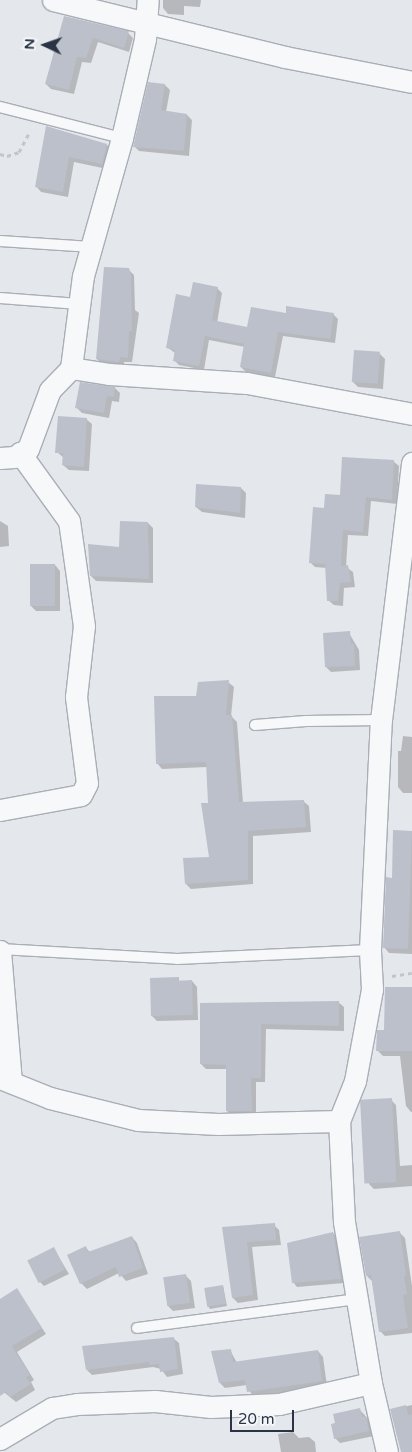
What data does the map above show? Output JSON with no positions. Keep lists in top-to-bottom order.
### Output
{
  "scale_bar": "20 m",
  "north": "left"
}
